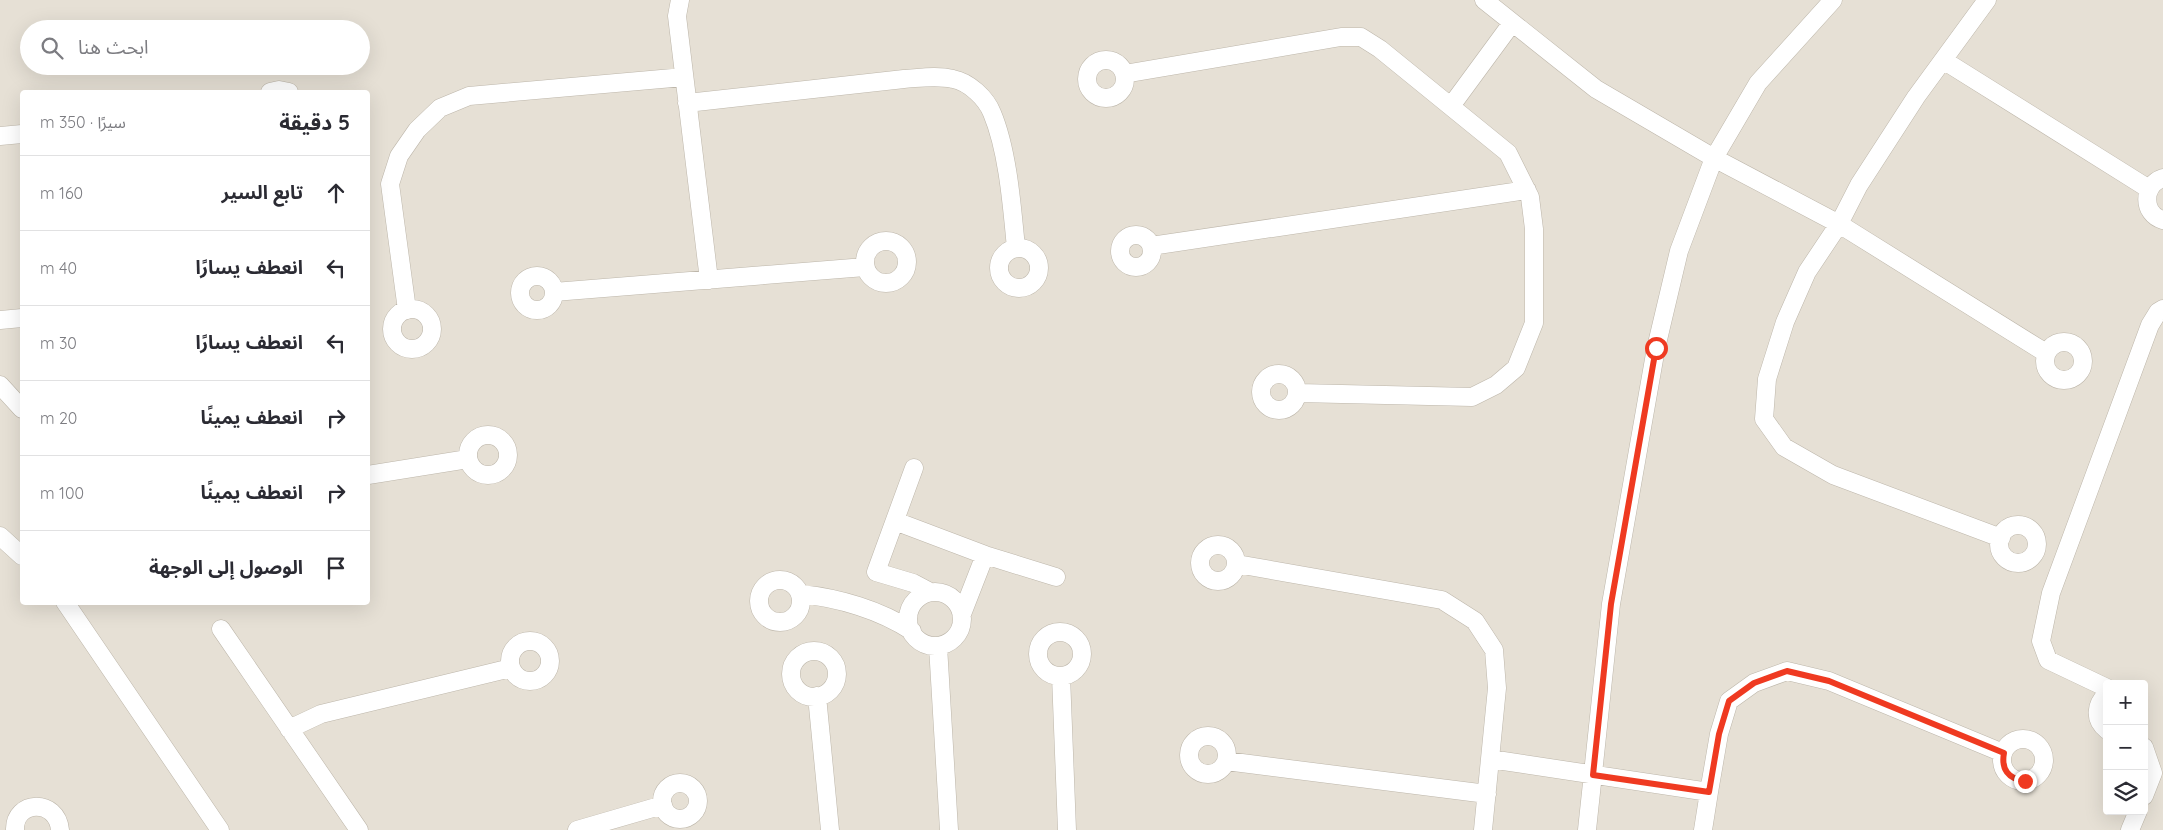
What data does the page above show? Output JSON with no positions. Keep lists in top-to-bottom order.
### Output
{
  "page": {
    "search": "ابحث هنا",
    "heading": ["5 دقيقة", "سيرًا · 350 m"],
    "list": [
      ["تابع السير", "160 m"],
      ["انعطف يسارًا", "40 m"],
      ["انعطف يسارًا", "30 m"],
      ["انعطف يمينًا", "20 m"],
      ["انعطف يمينًا", "100 m"],
      "الوصول إلى الوجهة"
    ],
    "map_buttons": ["+", "−"]
  }
}
